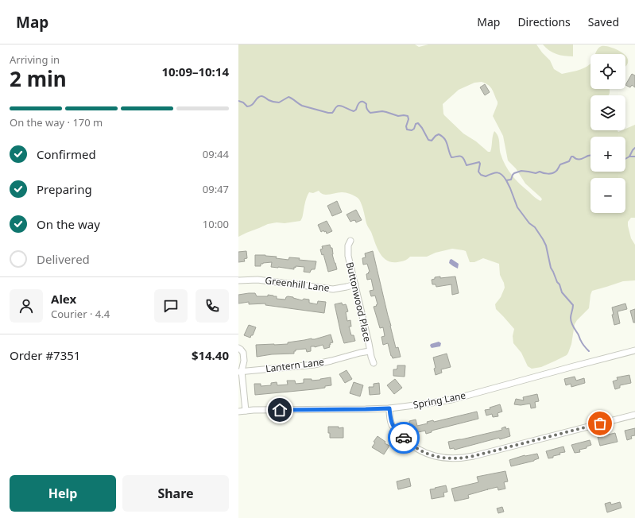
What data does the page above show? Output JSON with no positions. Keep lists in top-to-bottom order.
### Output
{
  "streets": {
    "street": [
      "Greenhill Lane",
      "Buttonwood Place",
      "Lantern Lane",
      "Spring Lane"
    ]
  },
  "crossings": [
    ["Greenhill Lane", "Buttonwood Place"],
    ["Buttonwood Place", "Lantern Lane"]
  ],
  "page": {
    "header": "Map",
    "nav": ["Map", "Directions", "Saved"],
    "heading": ["2 min", "Arriving in", "10:09–10:14"],
    "panel": [
      "Alex",
      "Courier · 4.4",
      "Order #7351",
      "$14.40"
    ],
    "map_buttons": ["+", "−"],
    "bar": "On the way · 170 m",
    "list": [
      ["Confirmed", "09:44"],
      ["Preparing", "09:47"],
      ["On the way", "10:00"],
      "Delivered"
    ],
    "buttons": ["Help", "Share"]
  }
}
